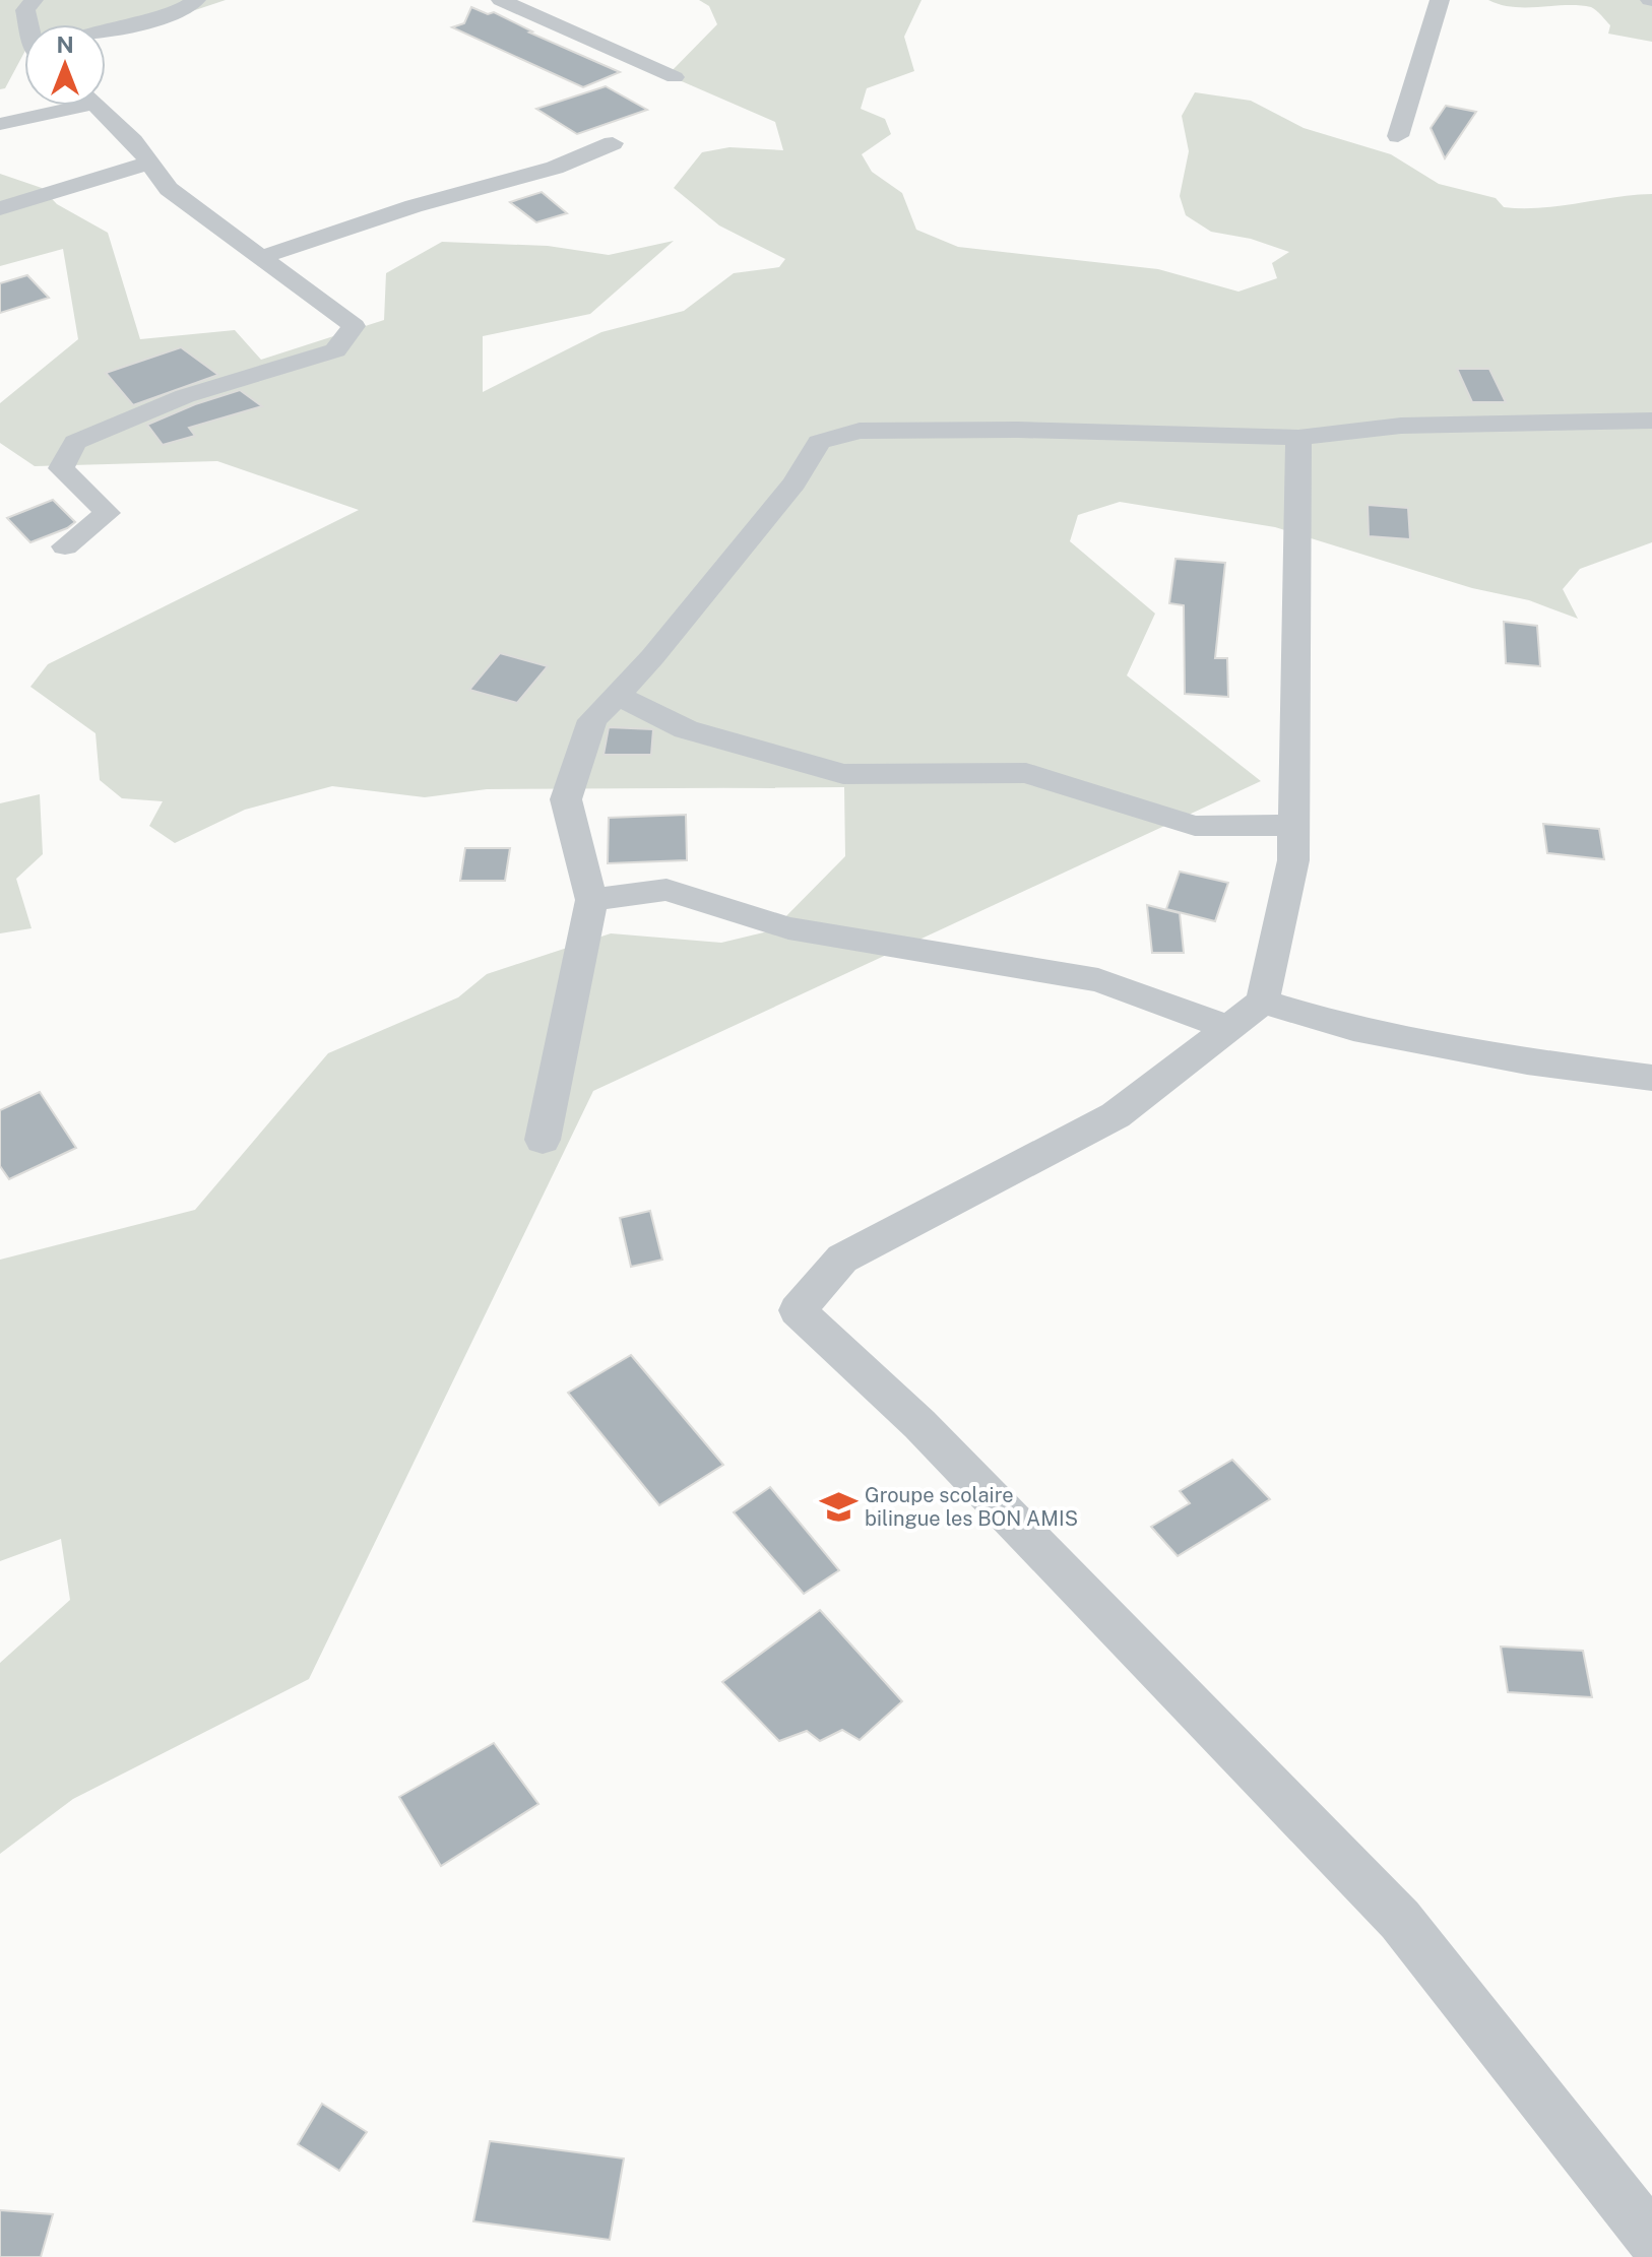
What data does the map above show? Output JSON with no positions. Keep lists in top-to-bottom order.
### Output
{
  "places": {
    "school or university": ["Groupe scolaire bilingue les BON AMIS"]
  },
  "north": "top"
}
